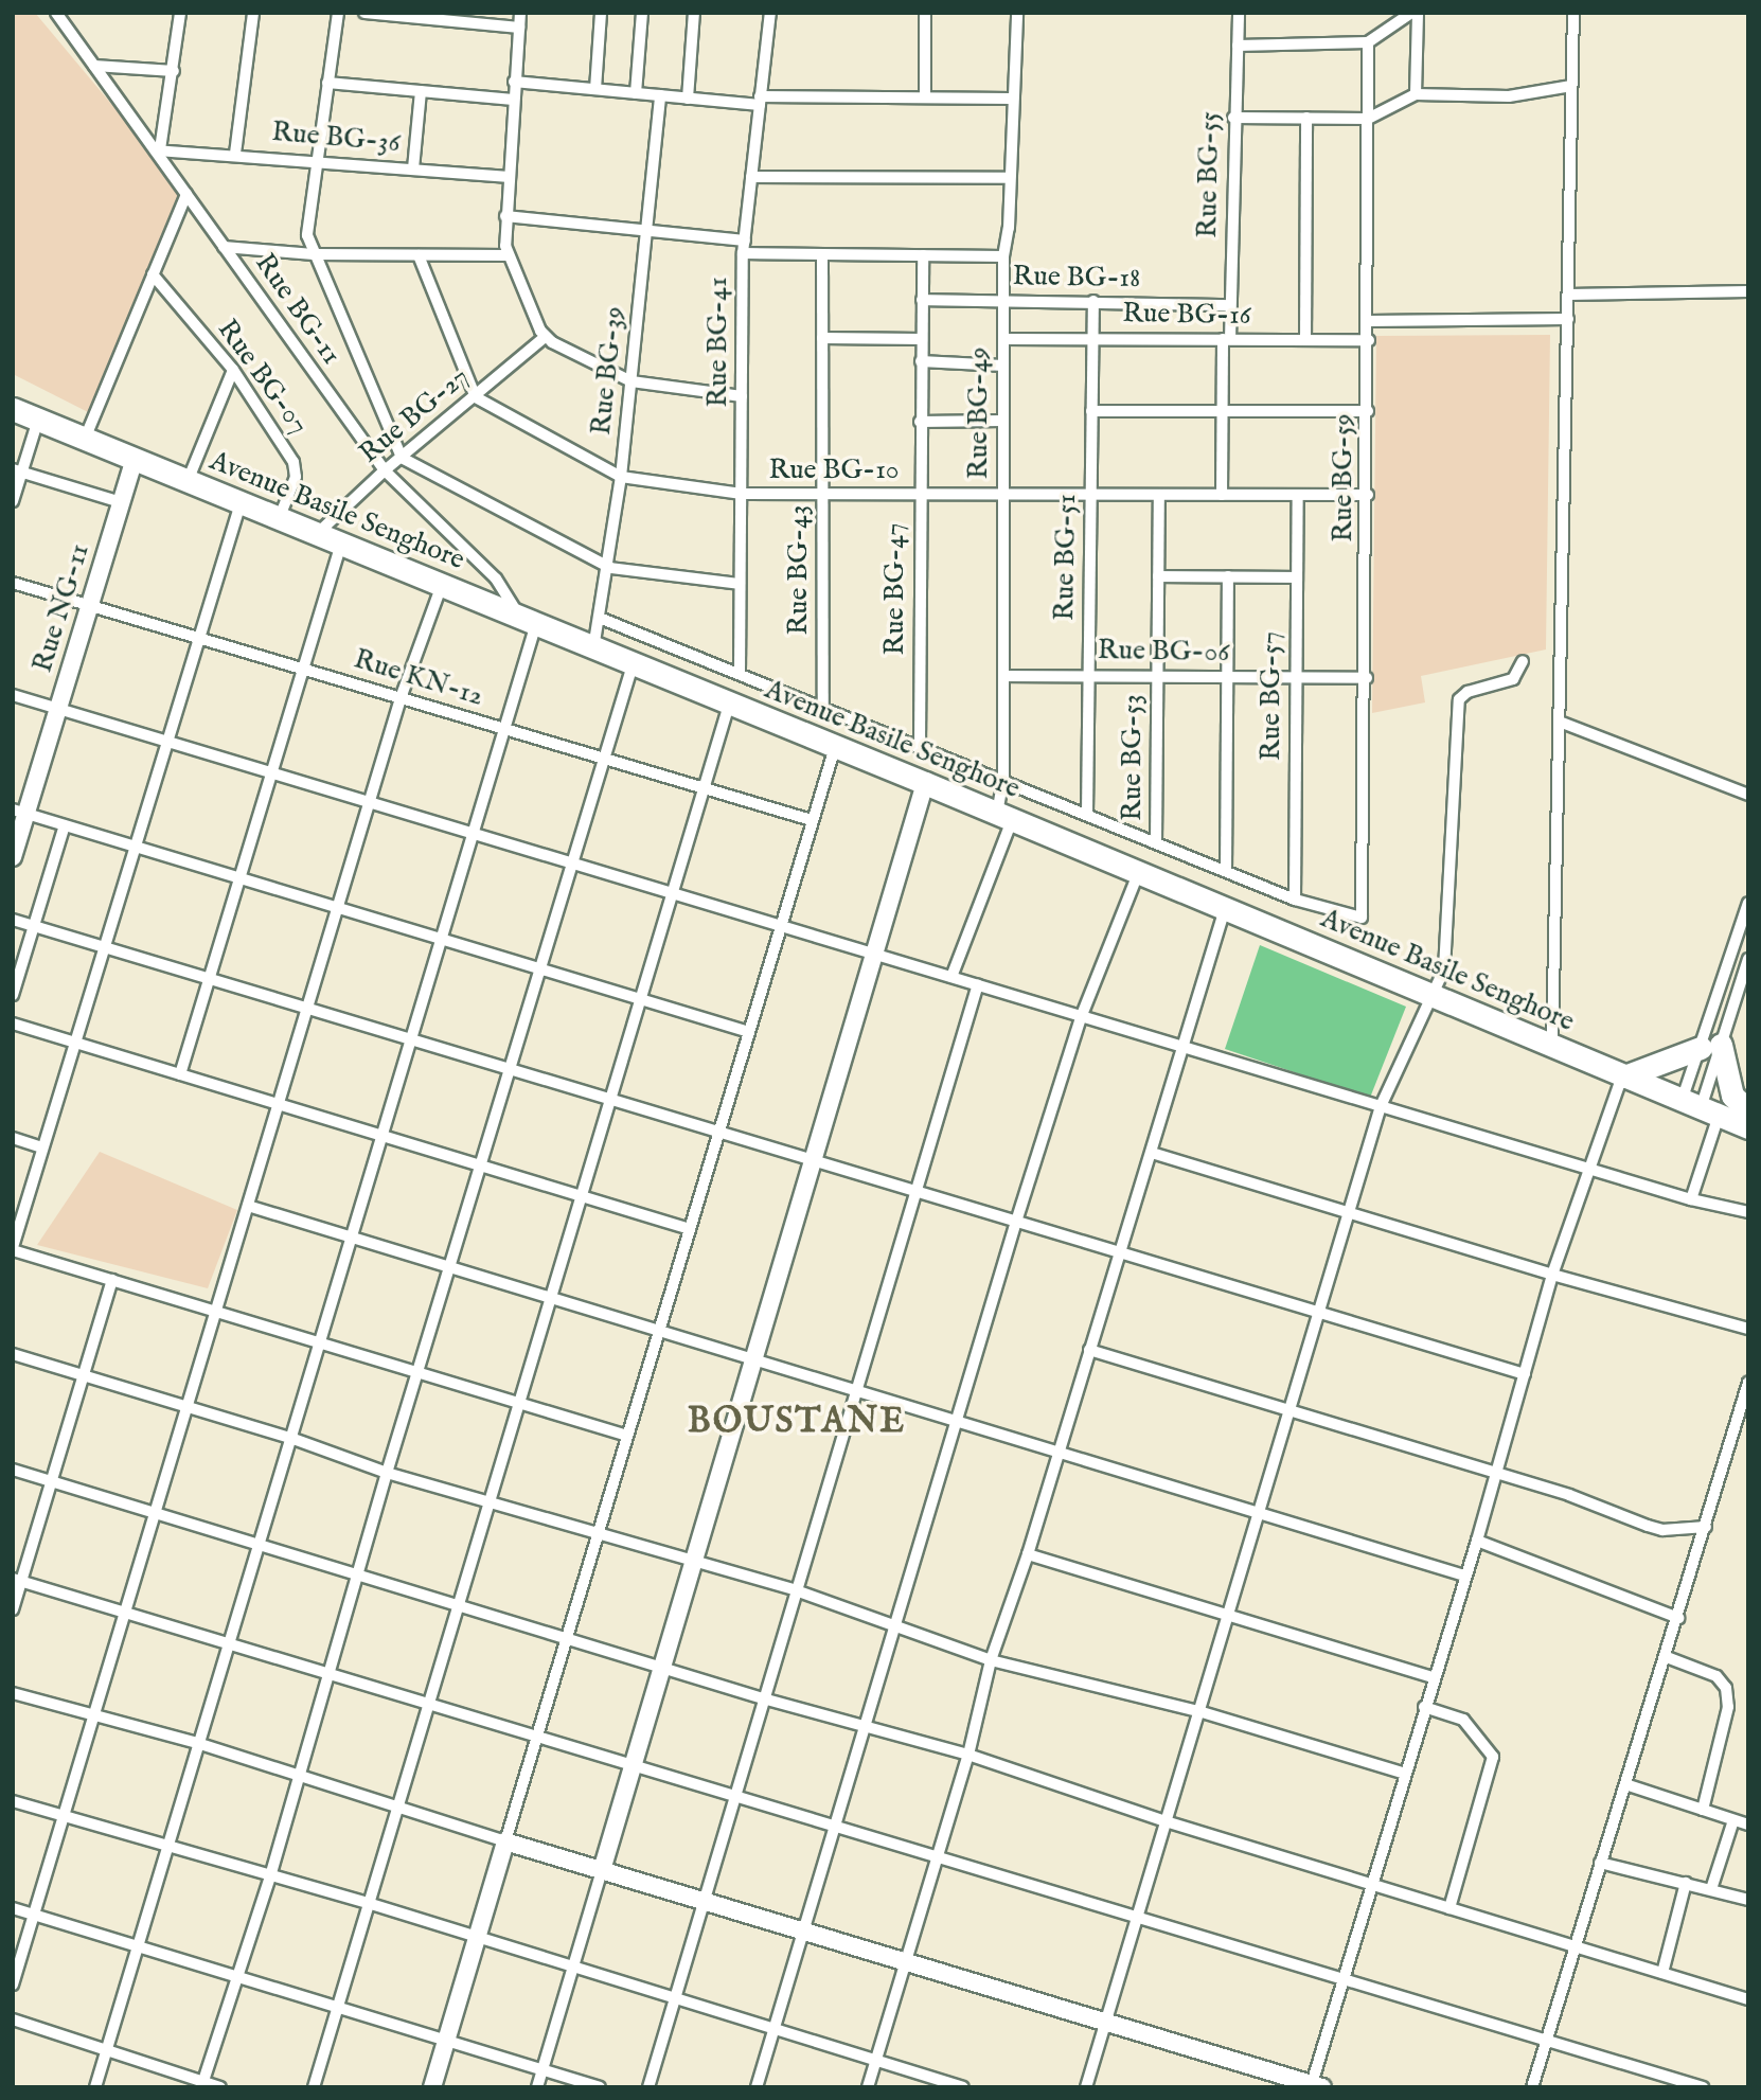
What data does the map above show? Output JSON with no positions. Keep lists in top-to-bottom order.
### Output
{
  "streets": {
    "highway": ["Avenue Basile Senghore"],
    "street": [
      "Rue BG-36",
      "Rue BG-55",
      "Rue BG-18",
      "Rue BG-11",
      "Rue BG-16",
      "Rue BG-41",
      "Rue BG-39",
      "Rue BG-07",
      "Rue BG-49",
      "Rue BG-27",
      "Rue BG-10",
      "Rue BG-59",
      "Rue BG-51",
      "Rue BG-43",
      "Rue BG-47",
      "Rue NG-11",
      "Rue BG-06",
      "Rue KN-12",
      "Rue BG-57",
      "Rue BG-53"
    ]
  },
  "crossings": [
    ["Rue BG-36", "Rue BG-11"],
    ["Rue BG-55", "Rue BG-18"],
    ["Rue BG-55", "Rue BG-16"],
    ["Rue BG-55", "Rue BG-10"],
    ["Rue BG-18", "Rue BG-49"],
    ["Rue BG-18", "Rue BG-51"],
    ["Rue BG-18", "Rue BG-47"],
    ["Rue BG-11", "Rue BG-27"],
    ["Rue BG-11", "Avenue Basile Senghore"],
    ["Rue BG-16", "Rue BG-49"],
    ["Rue BG-16", "Rue BG-59"],
    ["Rue BG-16", "Rue BG-51"],
    ["Rue BG-41", "Rue BG-10"],
    ["Rue BG-39", "Rue BG-10"],
    ["Rue BG-39", "Avenue Basile Senghore"],
    ["Rue BG-07", "Avenue Basile Senghore"],
    ["Rue BG-49", "Rue BG-10"],
    ["Rue BG-49", "Avenue Basile Senghore"],
    ["Rue BG-49", "Rue BG-06"],
    ["Rue BG-27", "Rue BG-10"],
    ["Rue BG-27", "Avenue Basile Senghore"],
    ["Rue BG-10", "Rue BG-59"],
    ["Rue BG-10", "Rue BG-51"],
    ["Rue BG-10", "Rue BG-43"],
    ["Rue BG-10", "Rue BG-47"],
    ["Rue BG-10", "Rue BG-57"],
    ["Rue BG-10", "Rue BG-53"],
    ["Rue BG-59", "Rue BG-06"],
    ["Rue BG-59", "Rue BG-57"],
    ["Avenue Basile Senghore", "Rue NG-11"],
    ["Rue BG-51", "Rue BG-06"],
    ["Rue NG-11", "Rue KN-12"],
    ["Rue BG-06", "Rue BG-57"],
    ["Rue BG-06", "Rue BG-53"]
  ],
  "districts": ["BOUSTANE"]
}
